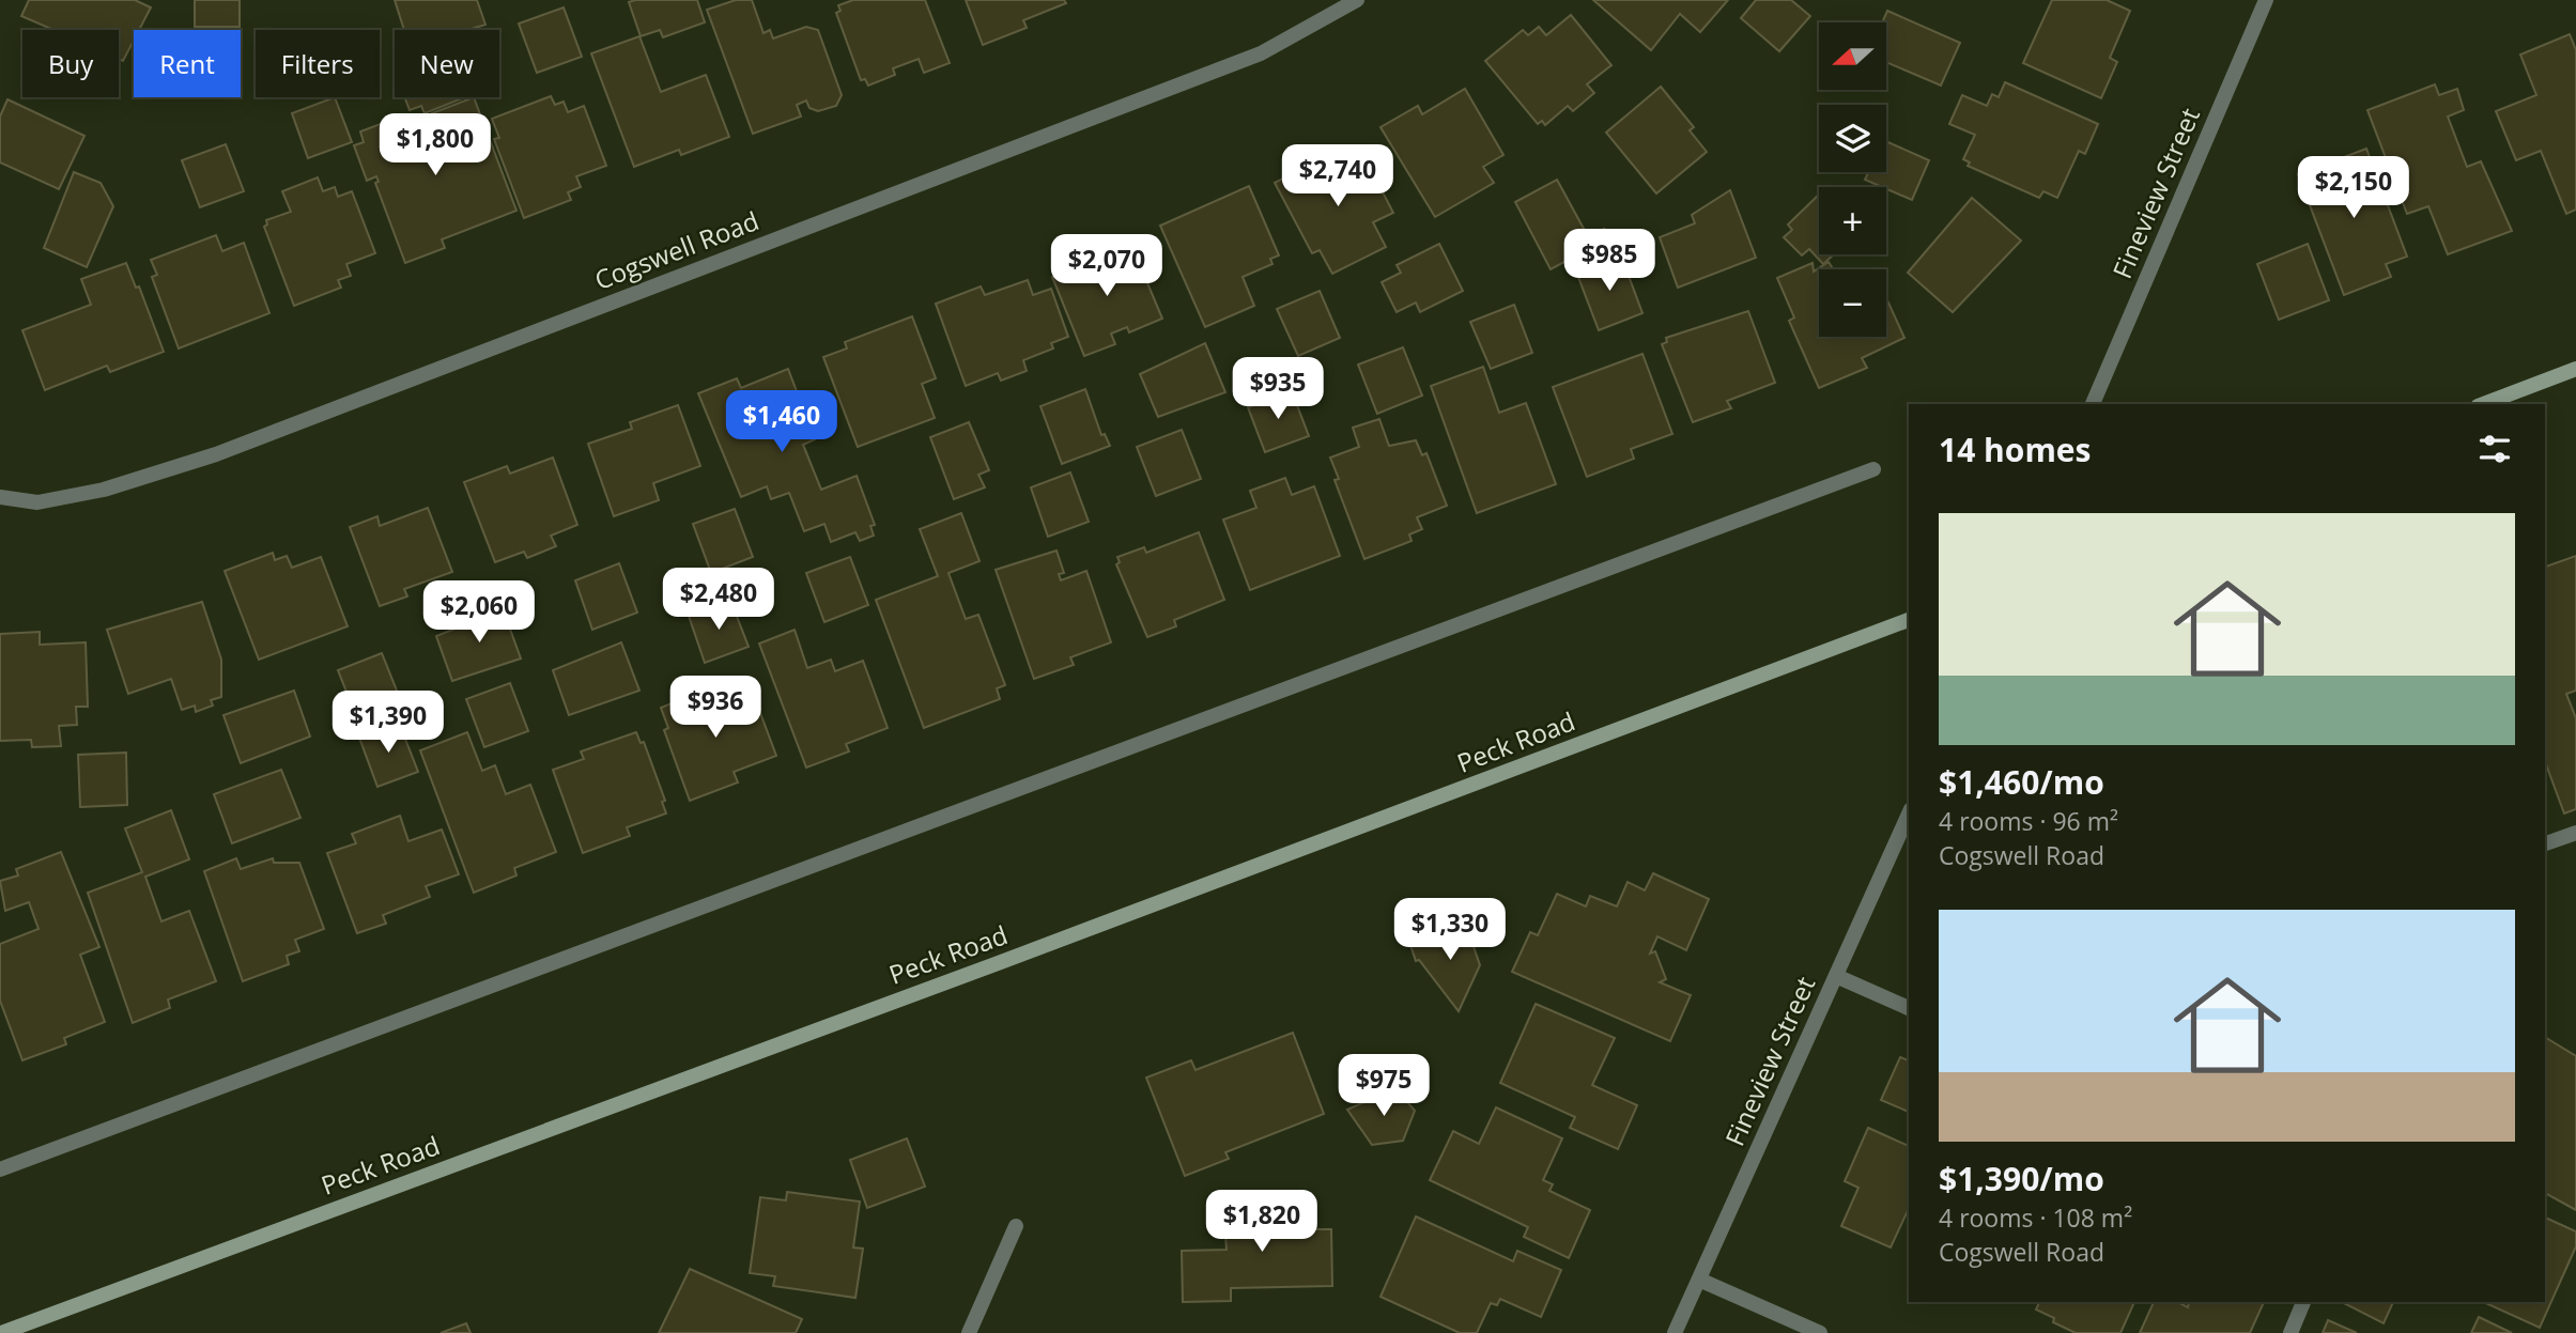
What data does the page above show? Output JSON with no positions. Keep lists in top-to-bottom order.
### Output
{
  "streets": {
    "main road": ["Peck Road"],
    "street": ["Fineview Street", "Cogswell Road"]
  },
  "north": "left",
  "page": {
    "map_buttons": ["+", "−"],
    "chip": [
      "Buy",
      "Rent",
      "Filters",
      "New"
    ],
    "price": [
      "$1,800",
      "$2,740",
      "$2,150",
      "$985",
      "$2,070",
      "$935",
      "$1,460",
      "$2,480",
      "$2,060",
      "$936",
      "$1,390",
      "$1,330",
      "$975",
      "$1,820"
    ],
    "heading": "14 homes",
    "list": [
      {
        "name": "$1,460/mo",
        "note": "4 rooms · 96 m² · Cogswell Road"
      },
      {
        "name": "$1,390/mo",
        "note": "4 rooms · 108 m² · Cogswell Road"
      }
    ]
  }
}
